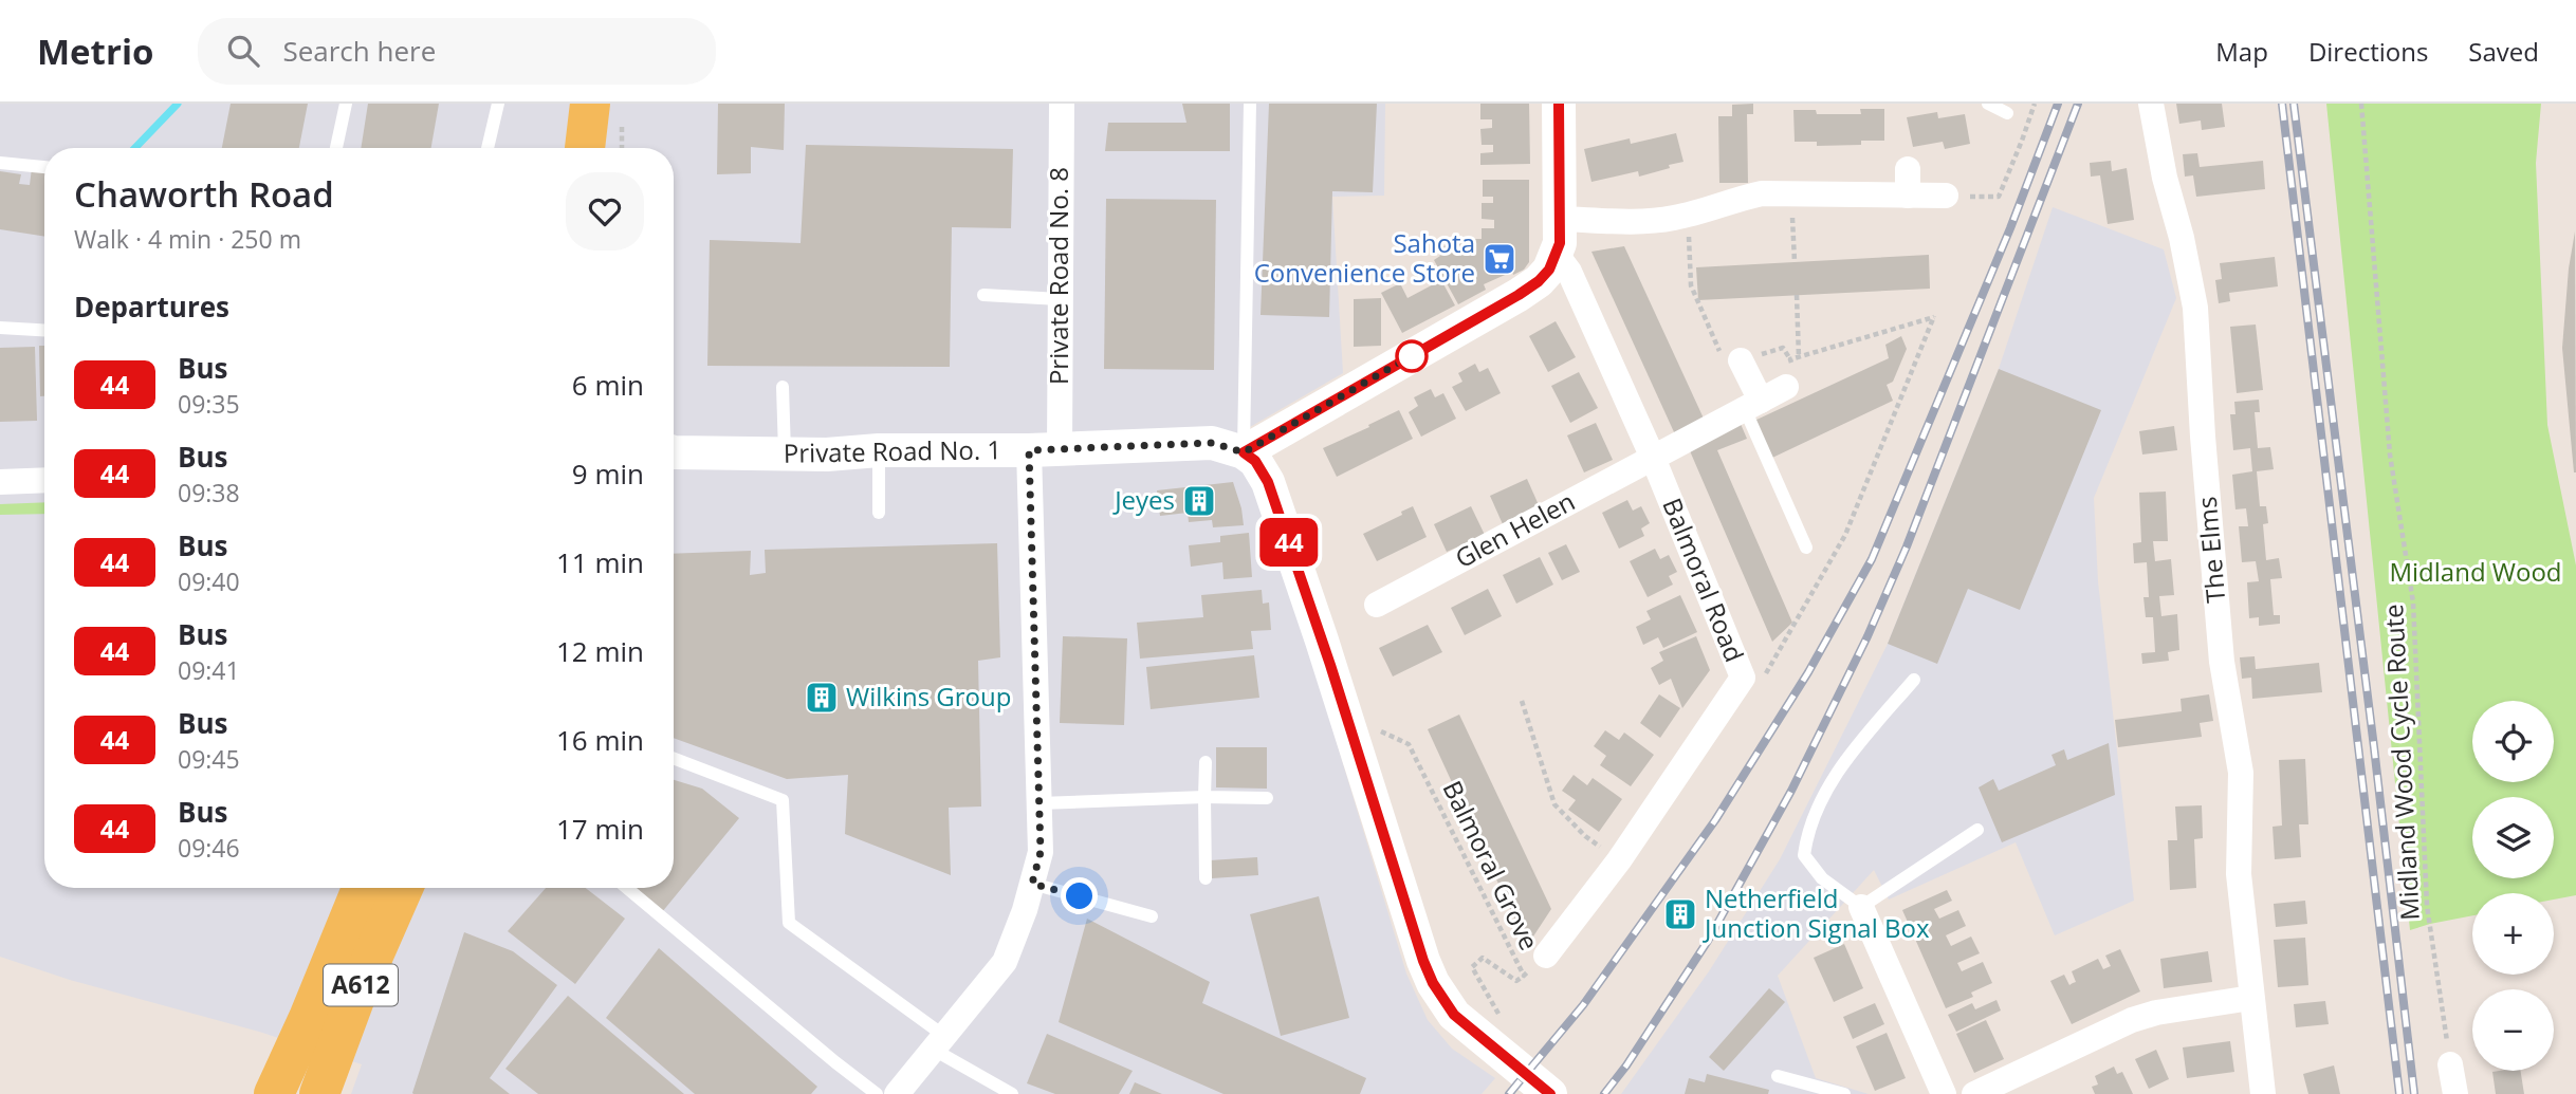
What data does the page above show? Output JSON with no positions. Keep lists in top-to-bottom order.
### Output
{
  "streets": {
    "main road": ["A612"],
    "street": [
      "Private Road No. 8",
      "Private Road No. 1",
      "Glen Helen",
      "The Elms",
      "Balmoral Road"
    ],
    "path": ["Midland Wood Cycle Route", "Balmoral Grove"]
  },
  "crossings": [
    ["Private Road No. 8", "Private Road No. 1"],
    ["Glen Helen", "Balmoral Road"],
    ["Balmoral Road", "Balmoral Grove"]
  ],
  "parks": ["Midland Wood"],
  "places": {
    "supermarket": ["Sahota Convenience Store"],
    "building": ["Jeyes", "Wilkins Group", "Netherfield Junction Signal Box"]
  },
  "lines": ["bus line 44"],
  "page": {
    "header": "Metrio",
    "search": "Search here",
    "nav": ["Map", "Directions", "Saved"],
    "on_map": "44",
    "heading": [
      ["Chaworth Road", "Walk · 4 min · 250 m"],
      "Departures"
    ],
    "list": [
      {
        "mark": "44",
        "name": "Bus",
        "note": "09:35",
        "value": "6 min"
      },
      {
        "mark": "44",
        "name": "Bus",
        "note": "09:38",
        "value": "9 min"
      },
      {
        "mark": "44",
        "name": "Bus",
        "note": "09:40",
        "value": "11 min"
      },
      {
        "mark": "44",
        "name": "Bus",
        "note": "09:41",
        "value": "12 min"
      },
      {
        "mark": "44",
        "name": "Bus",
        "note": "09:45",
        "value": "16 min"
      },
      {
        "mark": "44",
        "name": "Bus",
        "note": "09:46",
        "value": "17 min"
      }
    ],
    "map_buttons": ["+", "−"]
  }
}
